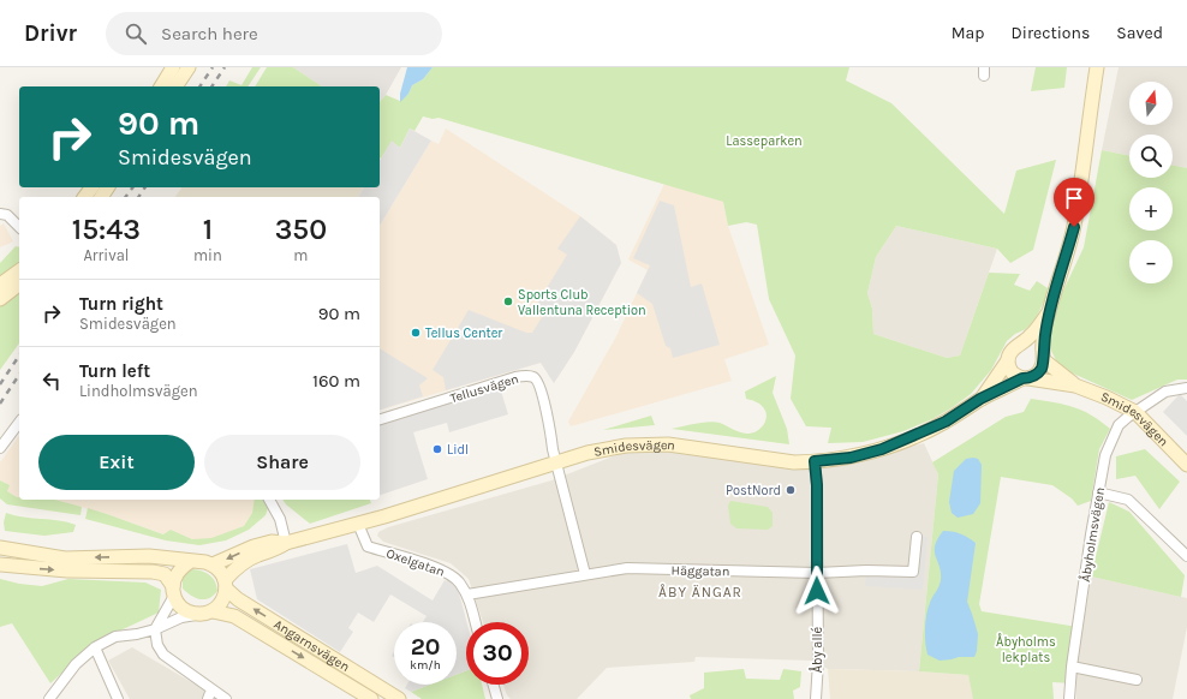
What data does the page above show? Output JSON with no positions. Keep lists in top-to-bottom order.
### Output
{
  "streets": {
    "main road": ["Smidesvägen", "Angarnsvägen"],
    "street": [
      "Tellusvägen",
      "Åbyholmsvägen",
      "Oxelgatan",
      "Häggatan",
      "Åby allé"
    ]
  },
  "crossings": [
    ["Tellusvägen", "Smidesvägen"],
    ["Smidesvägen", "Åbyholmsvägen"],
    ["Smidesvägen", "Oxelgatan"],
    ["Smidesvägen", "Angarnsvägen"],
    ["Smidesvägen", "Åby allé"],
    ["Oxelgatan", "Häggatan"],
    ["Häggatan", "Åby allé"]
  ],
  "districts": ["ÅBY ÄNGAR"],
  "parks": ["Lasseparken", "Åbyholms lekplats"],
  "places": [
    "Sports Club Vallentuna Reception",
    "Tellus Center",
    "Lidl",
    "PostNord"
  ],
  "north": "top",
  "page": {
    "header": "Drivr",
    "search": "Search here",
    "nav": ["Map", "Directions", "Saved"],
    "map_buttons": ["+", "−"],
    "turn": ["90 m", "Smidesvägen"],
    "eta": [
      "15:43",
      "Arrival",
      "1",
      "min",
      "350",
      "m"
    ],
    "list": [
      {
        "name": "Turn right",
        "note": "Smidesvägen",
        "value": "90 m"
      },
      {
        "name": "Turn left",
        "note": "Lindholmsvägen",
        "value": "160 m"
      }
    ],
    "buttons": ["Exit", "Share"],
    "speed": "20 km/h",
    "limit": "30"
  }
}
